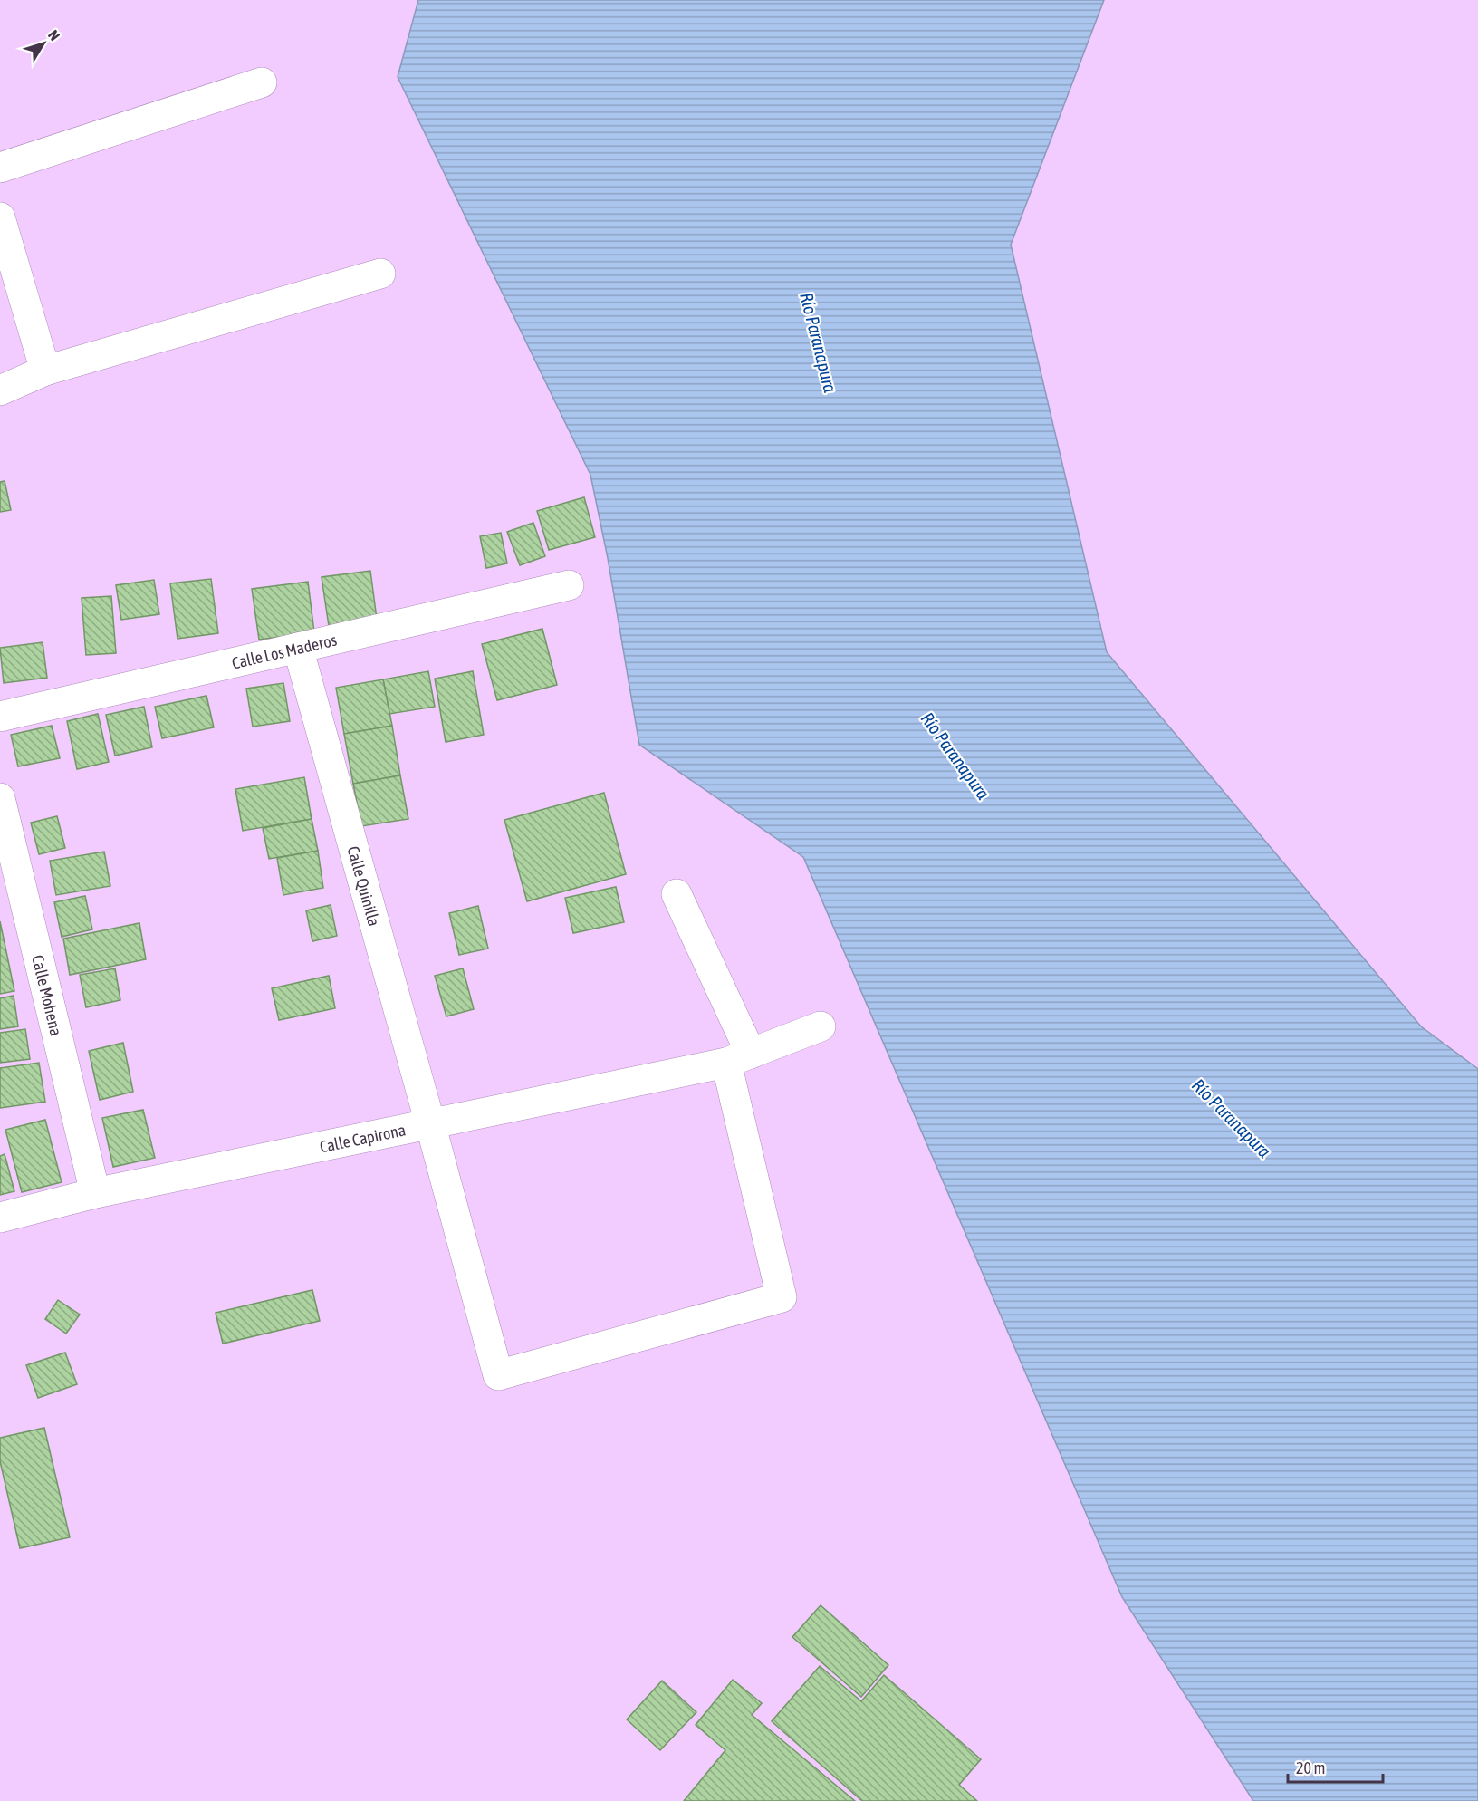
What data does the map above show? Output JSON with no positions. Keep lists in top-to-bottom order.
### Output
{
  "streets": {
    "street": [
      "Calle Los Maderos",
      "Calle Quinilla",
      "Calle Mohena",
      "Calle Capirona"
    ]
  },
  "crossings": [
    ["Calle Los Maderos", "Calle Quinilla"],
    ["Calle Quinilla", "Calle Capirona"],
    ["Calle Mohena", "Calle Capirona"]
  ],
  "water": ["Río Paranapura"],
  "scale_bar": "20 m",
  "north": "top right"
}
